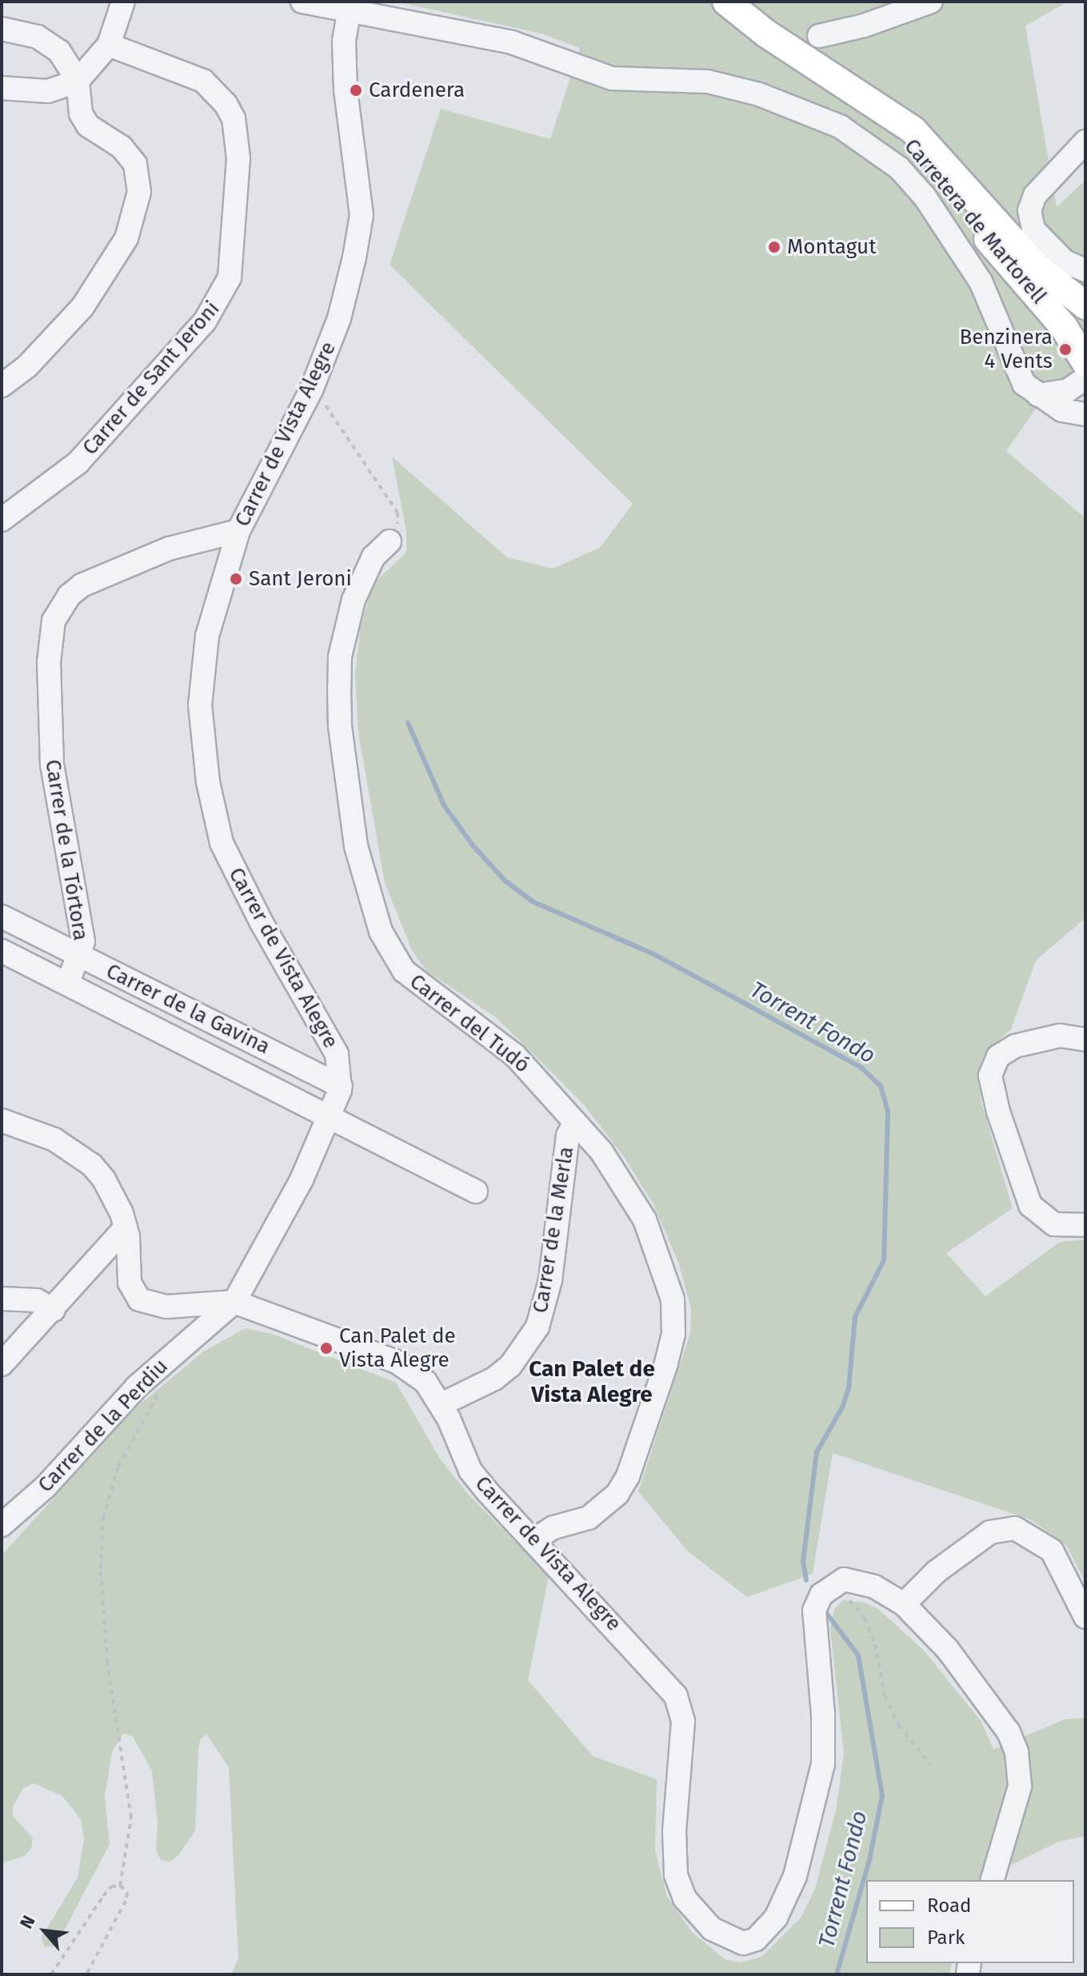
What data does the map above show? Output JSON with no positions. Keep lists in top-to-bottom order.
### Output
{
  "streets": {
    "main road": ["Carretera de Martorell"],
    "street": [
      "Carrer de Sant Jeroni",
      "Carrer de Vista Alegre",
      "Carrer de la Tórtora",
      "Carrer de la Gavina",
      "Carrer del Tudó",
      "Carrer de la Merla",
      "Carrer de la Perdiu"
    ]
  },
  "crossings": [
    ["Carrer de Vista Alegre", "Carrer de la Tórtora"],
    ["Carrer de Vista Alegre", "Carrer de la Gavina"],
    ["Carrer de Vista Alegre", "Carrer del Tudó"],
    ["Carrer de Vista Alegre", "Carrer de la Merla"],
    ["Carrer de Vista Alegre", "Carrer de la Perdiu"],
    ["Carrer de la Tórtora", "Carrer de la Gavina"],
    ["Carrer del Tudó", "Carrer de la Merla"]
  ],
  "districts": ["Can Palet de Vista Alegre"],
  "water": ["Torrent Fondo"],
  "places": [
    "Cardenera",
    "Montagut",
    "Benzinera 4 Vents",
    "Sant Jeroni",
    "Can Palet de Vista Alegre"
  ],
  "legend": ["Road", "Park"],
  "north": "top left"
}
